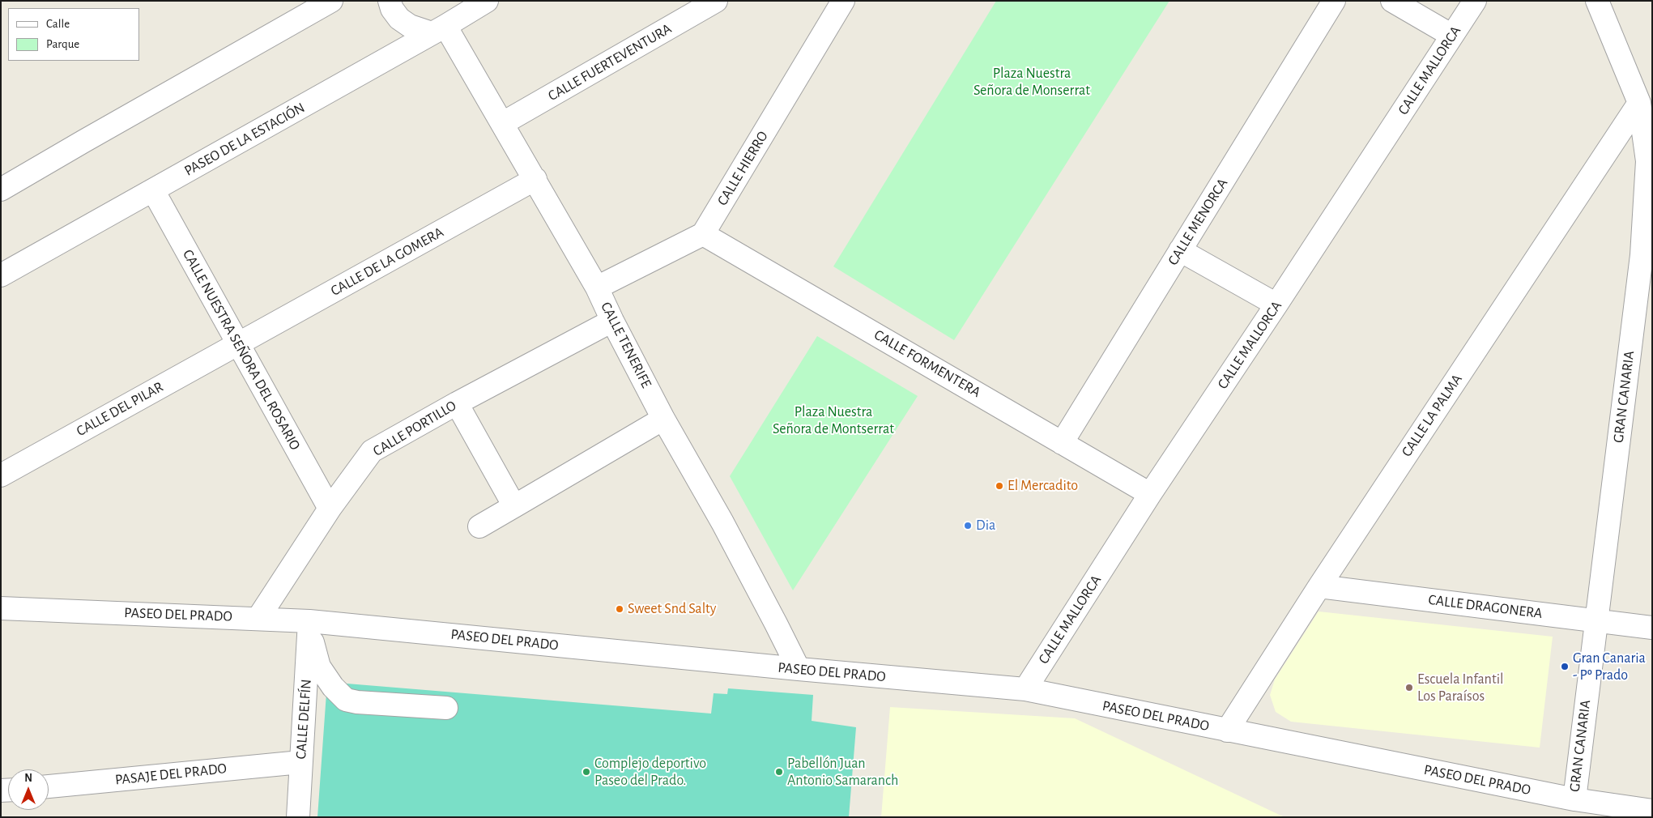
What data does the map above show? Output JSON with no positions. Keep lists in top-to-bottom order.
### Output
{
  "streets": {
    "street": [
      "CALLE FUERTEVENTURA",
      "CALLE MALLORCA",
      "PASEO DE LA ESTACIÓN",
      "CALLE HIERRO",
      "CALLE MENORCA",
      "CALLE DE LA GOMERA",
      "CALLE TENERIFE",
      "CALLE NUESTRA SEÑORA DEL ROSARIO",
      "CALLE FORMENTERA",
      "GRAN CANARIA",
      "CALLE DEL PILAR",
      "CALLE LA PALMA",
      "CALLE PORTILLO",
      "CALLE DRAGONERA",
      "PASEO DEL PRADO",
      "CALLE DELFÍN",
      "PASAJE DEL PRADO"
    ]
  },
  "crossings": [
    ["CALLE FUERTEVENTURA", "CALLE TENERIFE"],
    ["CALLE MALLORCA", "CALLE FORMENTERA"],
    ["CALLE MALLORCA", "PASEO DEL PRADO"],
    ["PASEO DE LA ESTACIÓN", "CALLE TENERIFE"],
    ["PASEO DE LA ESTACIÓN", "CALLE NUESTRA SEÑORA DEL ROSARIO"],
    ["CALLE HIERRO", "CALLE FORMENTERA"],
    ["CALLE MENORCA", "CALLE FORMENTERA"],
    ["CALLE DE LA GOMERA", "CALLE TENERIFE"],
    ["CALLE DE LA GOMERA", "CALLE NUESTRA SEÑORA DEL ROSARIO"],
    ["CALLE DE LA GOMERA", "CALLE DEL PILAR"],
    ["CALLE TENERIFE", "CALLE PORTILLO"],
    ["CALLE TENERIFE", "PASEO DEL PRADO"],
    ["CALLE NUESTRA SEÑORA DEL ROSARIO", "CALLE DEL PILAR"],
    ["CALLE NUESTRA SEÑORA DEL ROSARIO", "CALLE PORTILLO"],
    ["GRAN CANARIA", "CALLE LA PALMA"],
    ["GRAN CANARIA", "CALLE DRAGONERA"],
    ["GRAN CANARIA", "PASEO DEL PRADO"],
    ["CALLE LA PALMA", "CALLE DRAGONERA"],
    ["CALLE LA PALMA", "PASEO DEL PRADO"],
    ["CALLE PORTILLO", "PASEO DEL PRADO"],
    ["PASEO DEL PRADO", "CALLE DELFÍN"],
    ["CALLE DELFÍN", "PASAJE DEL PRADO"]
  ],
  "parks": ["Plaza Nuestra Señora de Monserrat", "Plaza Nuestra Señora de Montserrat"],
  "places": [
    "El Mercadito",
    "Dia",
    "Sweet Snd Salty",
    "Gran Canaria - Pº Prado",
    "Escuela Infantil Los Paraísos",
    "Complejo deportivo Paseo del Prado.",
    "Pabellón Juan Antonio Samaranch"
  ],
  "legend": ["Calle", "Parque"],
  "north": "top"
}
